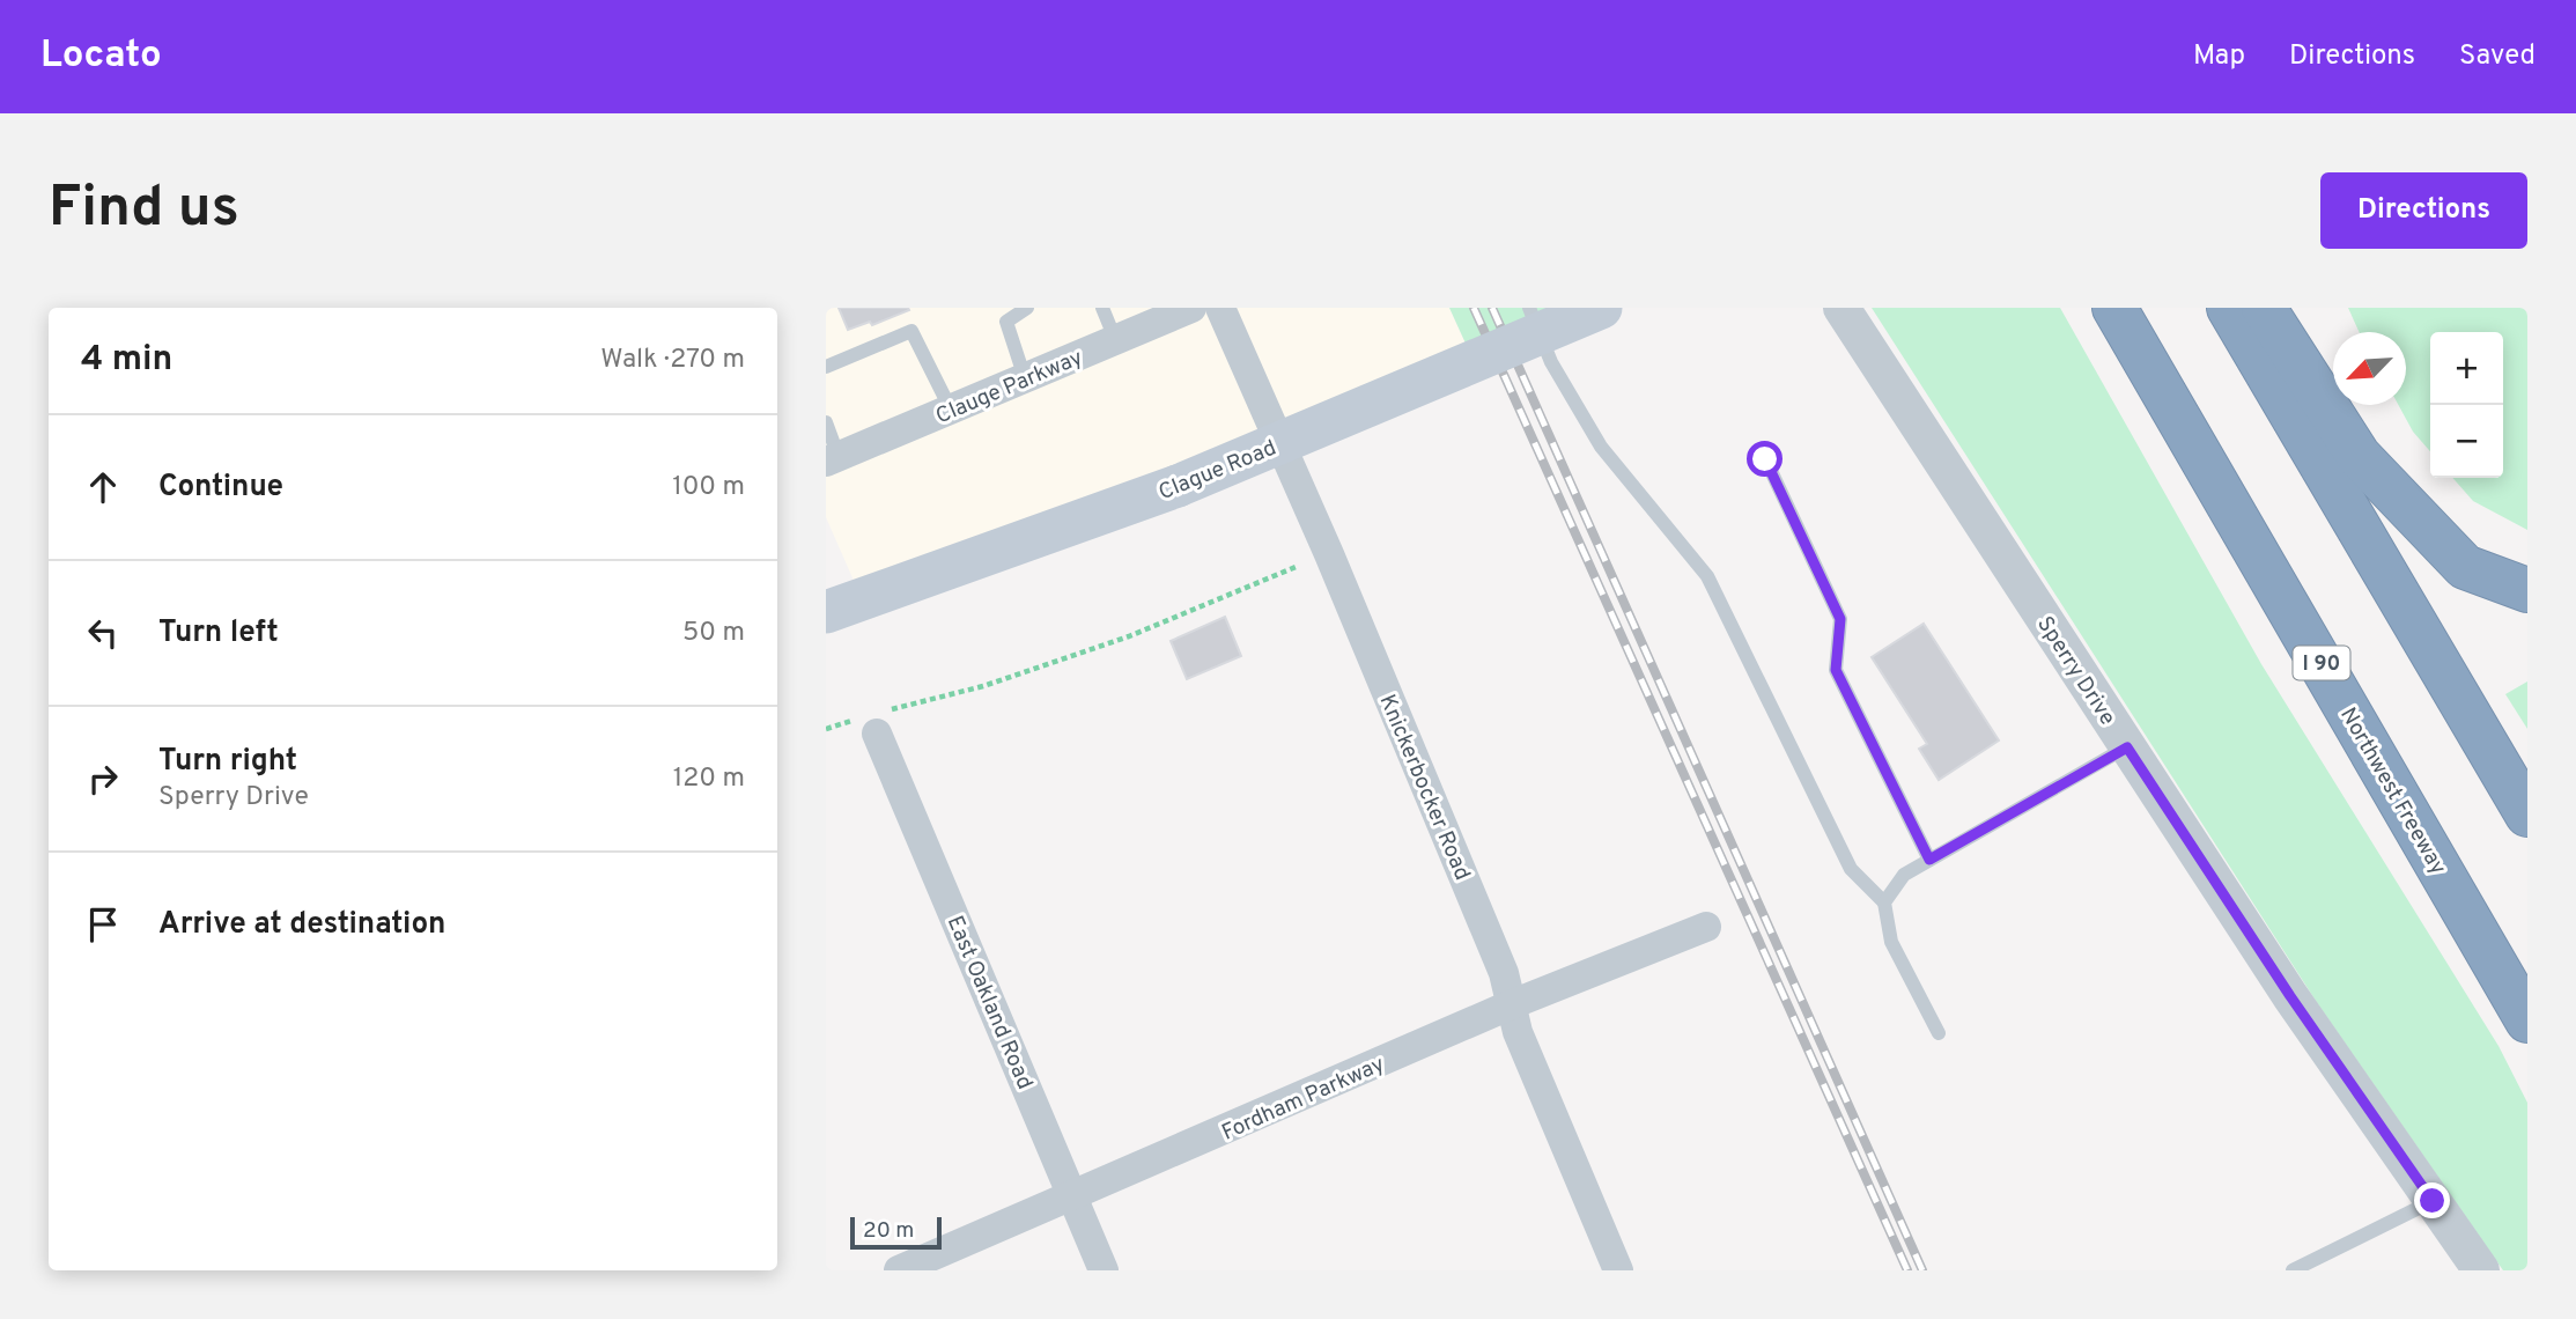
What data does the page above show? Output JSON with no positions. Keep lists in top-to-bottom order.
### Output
{
  "streets": {
    "highway": ["I 90", "Northwest Freeway"],
    "main road": ["Clague Road"],
    "street": [
      "Clauge Parkway",
      "Sperry Drive",
      "Knickerbocker Road",
      "East Oakland Road",
      "Fordham Parkway"
    ]
  },
  "crossings": [
    ["Knickerbocker Road", "Fordham Parkway"],
    ["East Oakland Road", "Fordham Parkway"]
  ],
  "scale_bar": "20 m",
  "north": "bottom left",
  "page": {
    "header": "Locato",
    "nav": ["Map", "Directions", "Saved"],
    "buttons": "Directions",
    "title": "Find us",
    "heading": ["4 min", "Walk · 270 m"],
    "map_buttons": ["+", "−"],
    "list": [
      ["Continue", "100 m"],
      ["Turn left", "50 m"],
      ["Turn right", "Sperry Drive", "120 m"],
      "Arrive at destination"
    ],
    "scale": "20 m"
  }
}
